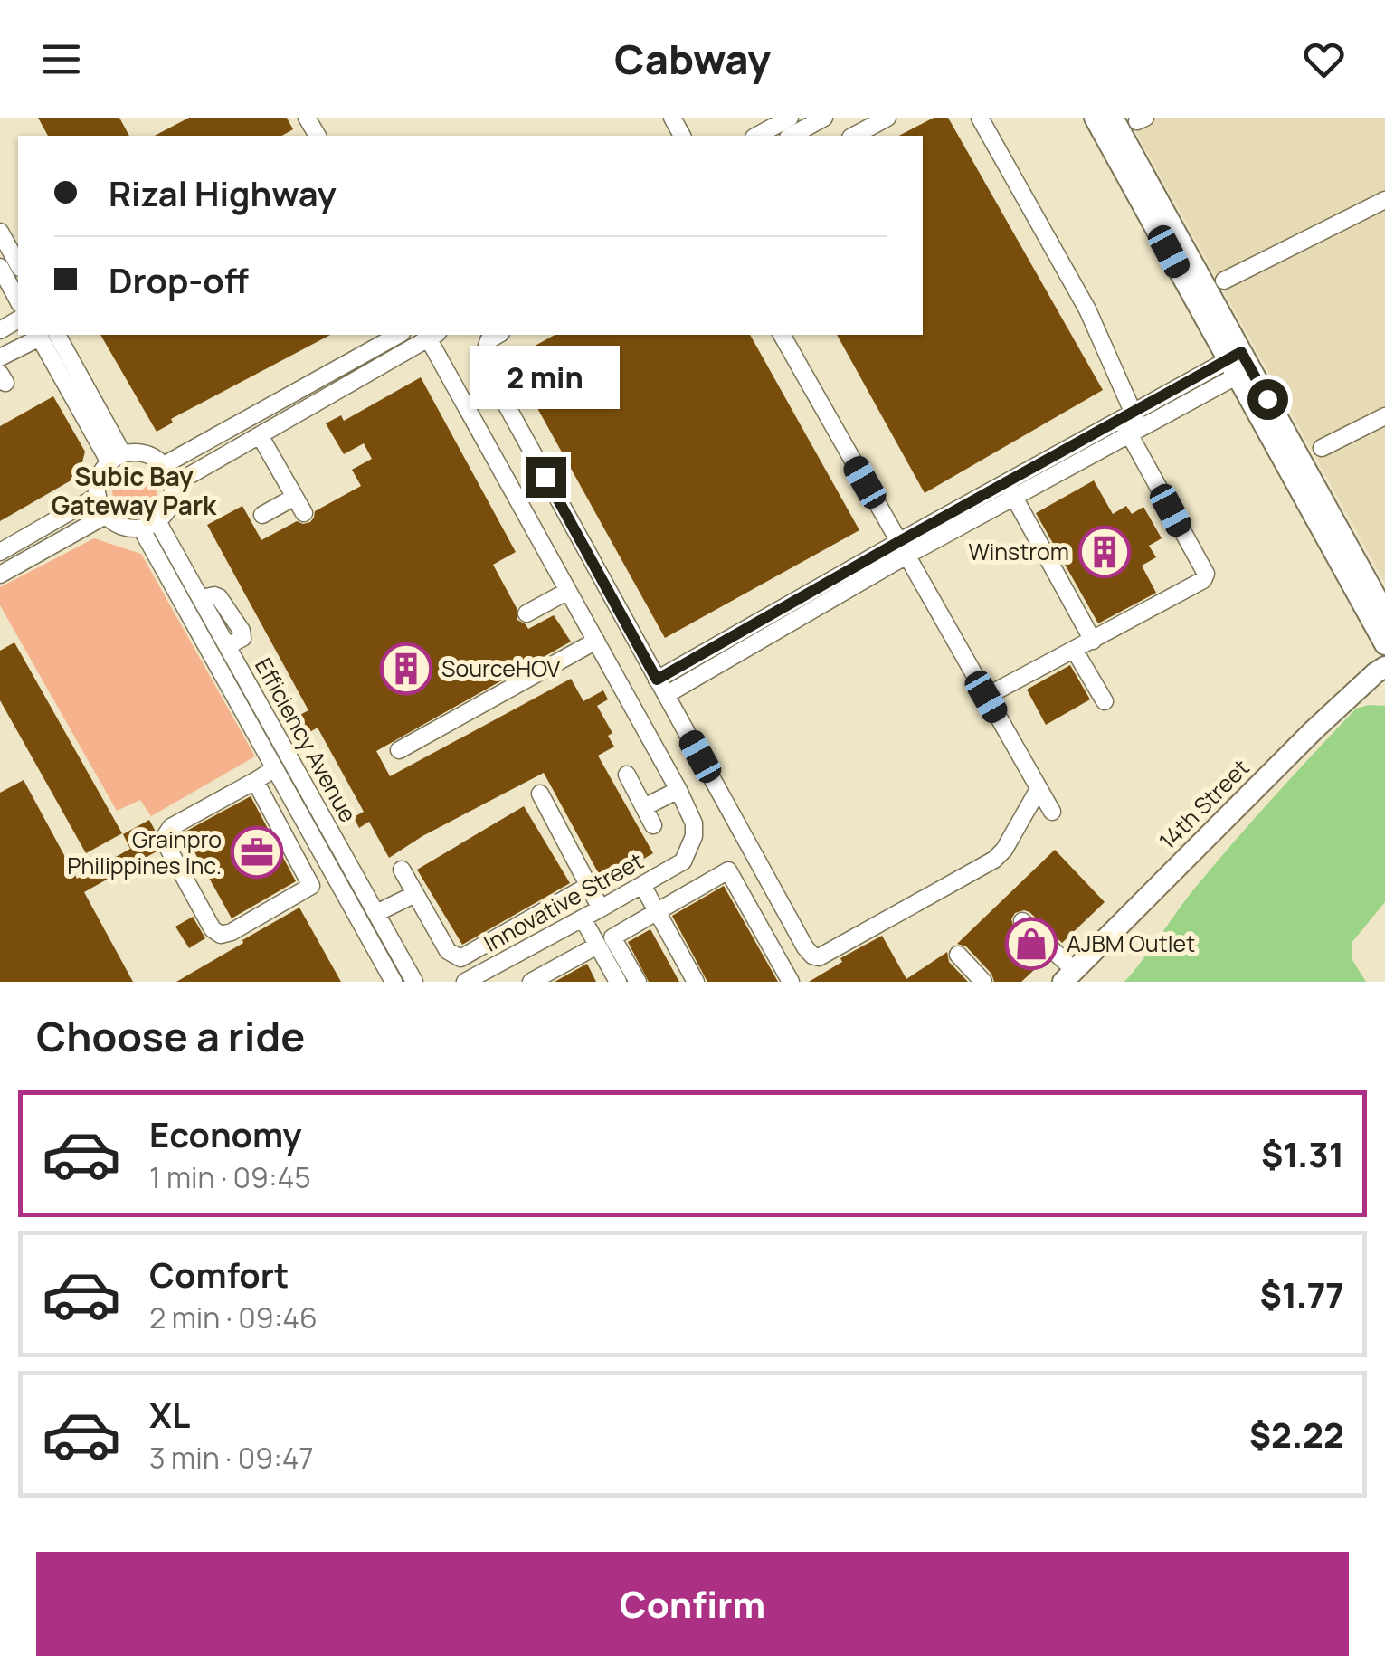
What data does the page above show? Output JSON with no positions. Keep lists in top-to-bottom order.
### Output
{
  "streets": {
    "main road": ["14th Street"],
    "street": ["Efficiency Avenue", "Innovative Street"]
  },
  "districts": ["Subic Bay Gateway Park"],
  "places": {
    "building": ["Winstrom", "SourceHOV"],
    "office": ["Grainpro Philippines Inc."],
    "shop": ["AJBM Outlet"]
  },
  "page": {
    "header": "Cabway",
    "banner": ["Rizal Highway", "Drop-off"],
    "bubble": "2 min",
    "heading": "Choose a ride",
    "list": [
      {
        "name": "Economy",
        "note": "1 min · 09:45",
        "value": "$1.31"
      },
      {
        "name": "Comfort",
        "note": "2 min · 09:46",
        "value": "$1.77"
      },
      {
        "name": "XL",
        "note": "3 min · 09:47",
        "value": "$2.22"
      }
    ],
    "buttons": "Confirm"
  }
}
